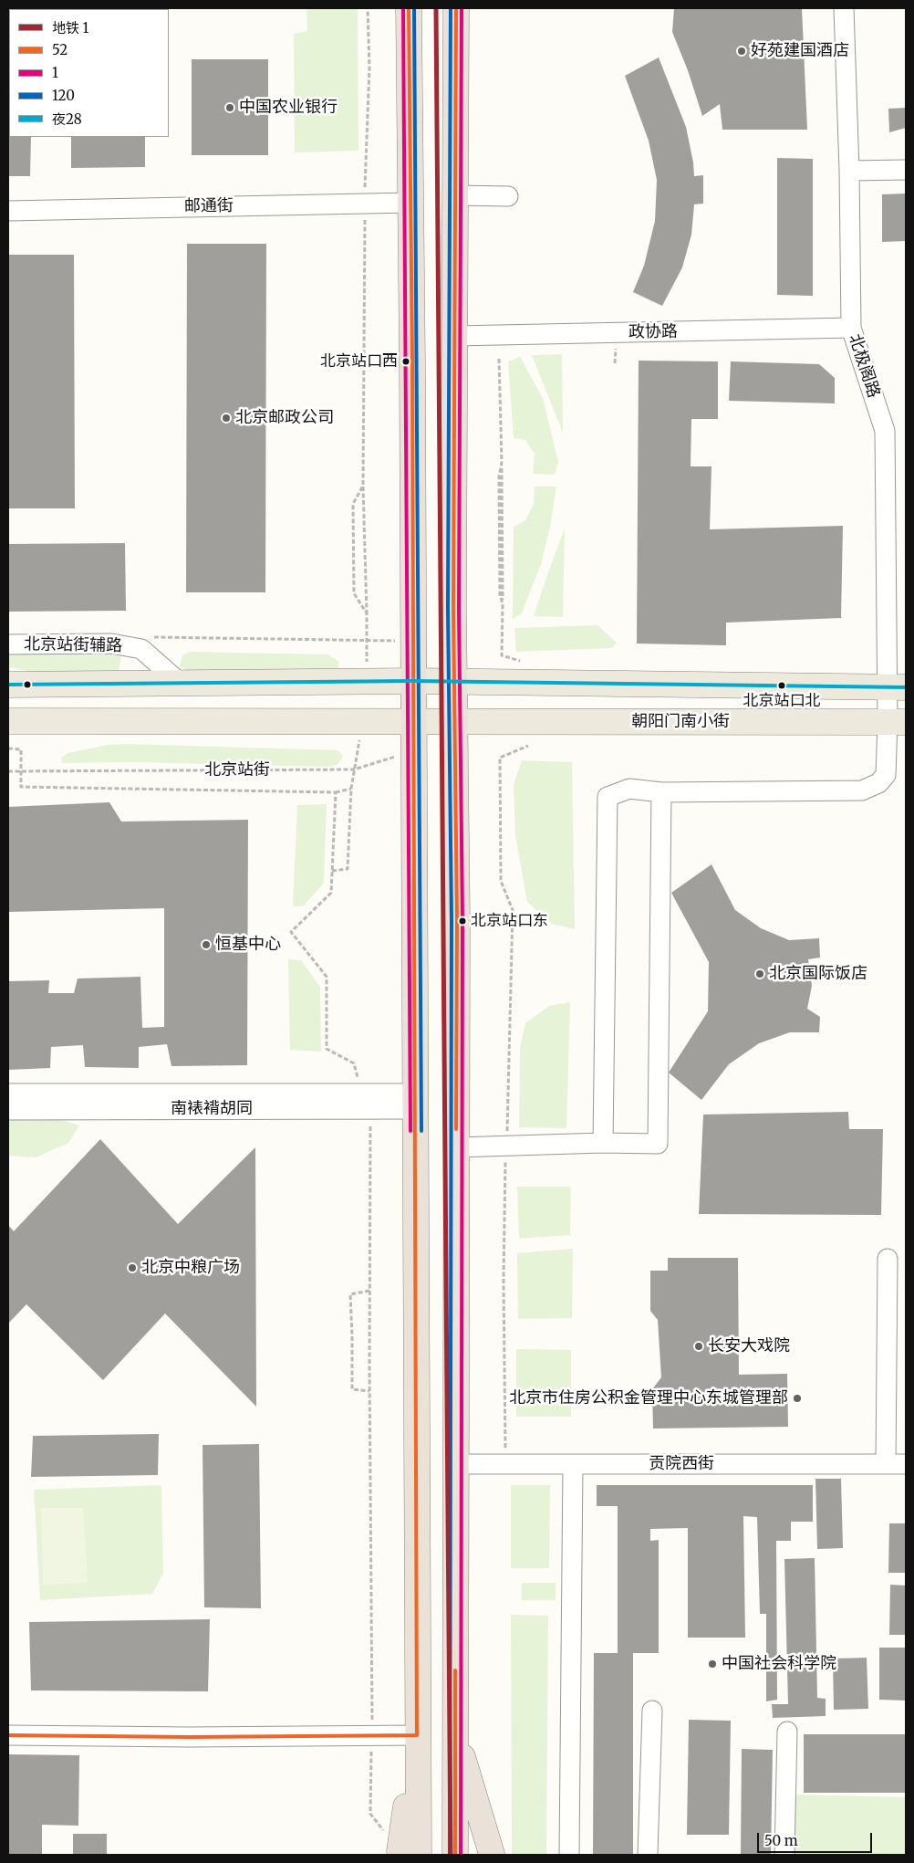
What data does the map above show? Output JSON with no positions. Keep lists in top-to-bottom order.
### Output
{
  "streets": {
    "main road": ["朝阳门南小街"],
    "street": [
      "邮通街",
      "政协路",
      "北极阁路",
      "北京站街辅路",
      "南裱褙胡同",
      "贡院西街"
    ],
    "path": ["北京站街"]
  },
  "crossings": [
    ["政协路", "北极阁路"],
    ["北极阁路", "朝阳门南小街"]
  ],
  "places": [
    "好苑建国酒店",
    "中国农业银行",
    "北京站口西",
    "北京邮政公司",
    "北京站口北",
    "北京站口东",
    "恒基中心",
    "北京国际饭店",
    "北京中粮广场",
    "长安大戏院",
    "北京市住房公积金管理中心东城管理部",
    "中国社会科学院"
  ],
  "lines": [
    "metro line 1",
    "transit line 52",
    "transit line 1",
    "transit line 120",
    "transit line 夜28"
  ],
  "legend": [
    "地铁 1",
    "52",
    "1",
    "120",
    "夜28"
  ],
  "scale_bar": "50 m"
}
